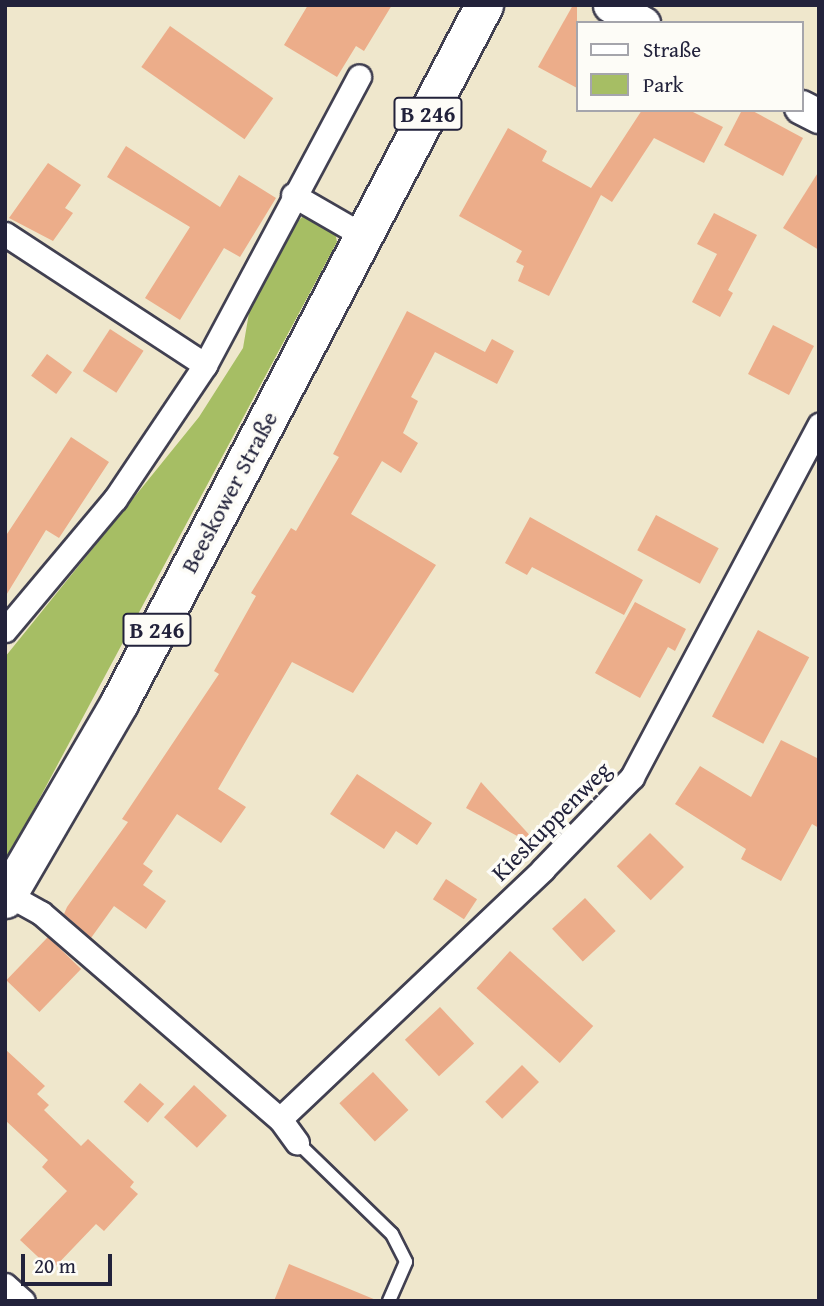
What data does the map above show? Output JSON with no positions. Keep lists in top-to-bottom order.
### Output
{
  "streets": {
    "main road": ["B 246", "Beeskower Straße"],
    "street": ["Kieskuppenweg"]
  },
  "legend": ["Straße", "Park"],
  "scale_bar": "20 m"
}
